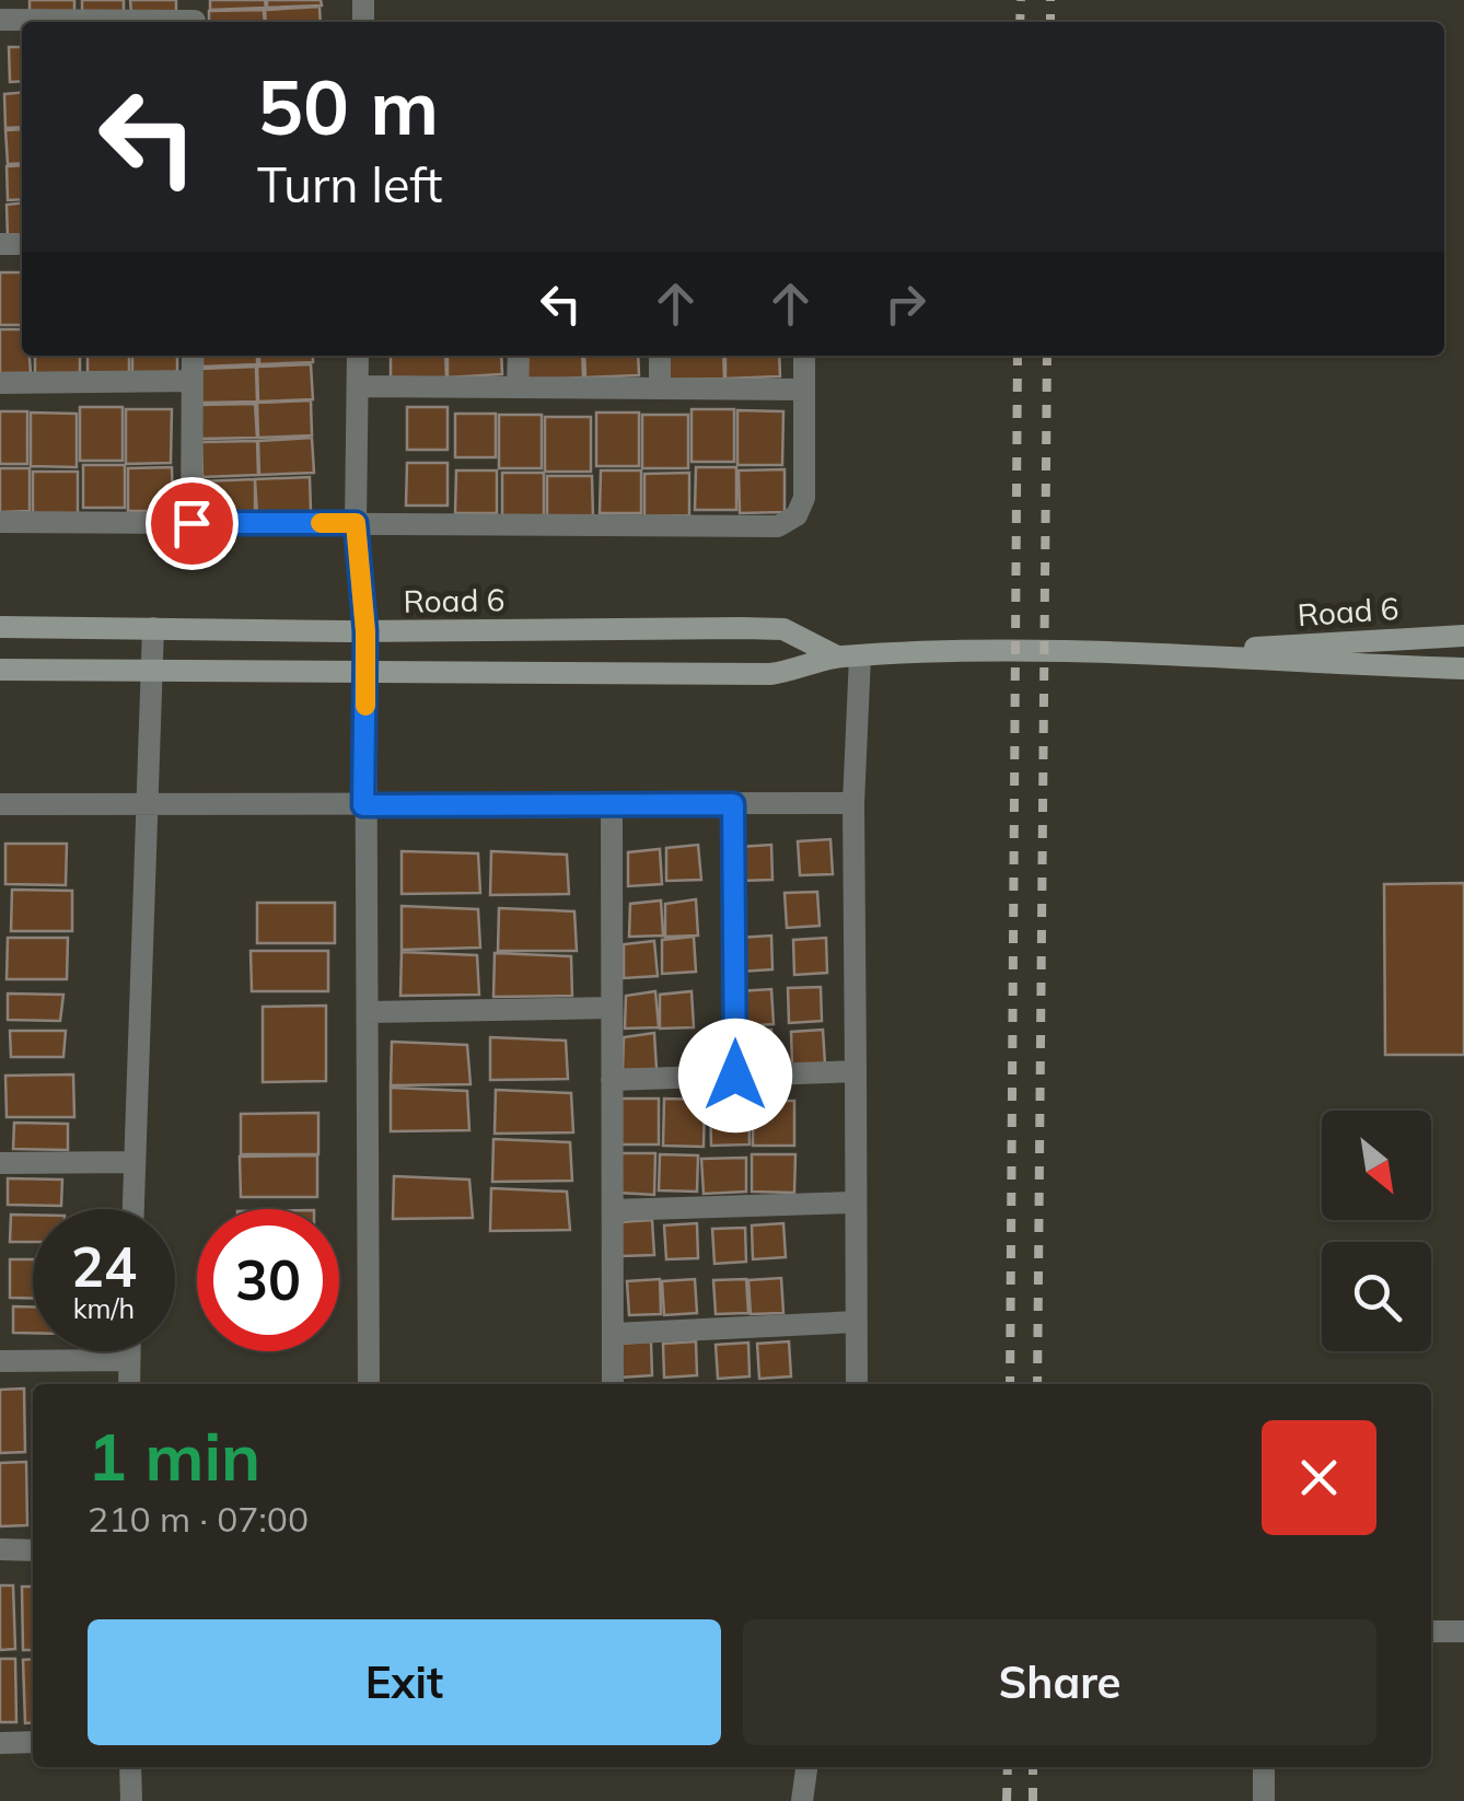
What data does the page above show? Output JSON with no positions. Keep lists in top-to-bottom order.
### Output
{
  "streets": {
    "street": ["Road 6"]
  },
  "north": "bottom right",
  "page": {
    "turn": ["50 m", "Turn left"],
    "speed": "24 km/h",
    "limit": "30",
    "heading": ["1 min", "210 m · 07:00"],
    "buttons": ["Exit", "Share"]
  }
}
